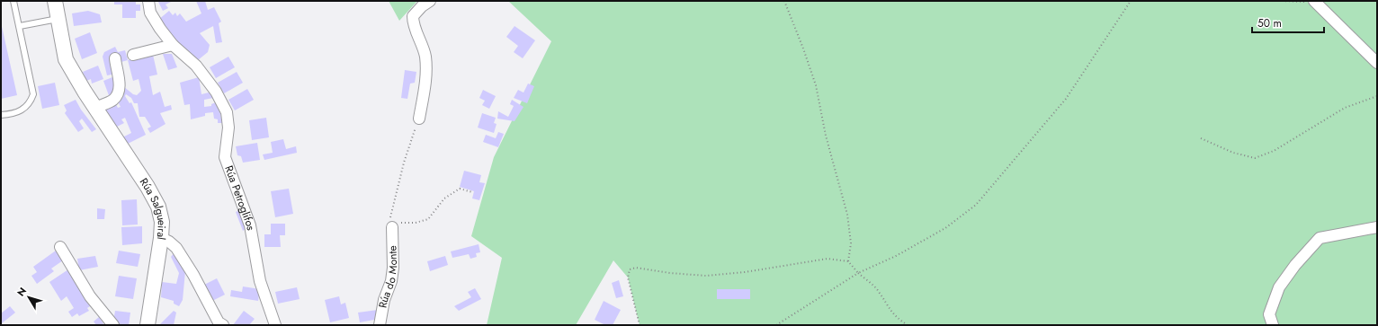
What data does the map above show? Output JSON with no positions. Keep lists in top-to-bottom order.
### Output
{
  "streets": {
    "street": ["Rúa Petroglifos", "Rúa Salgueiral", "Rúa do Monte"]
  },
  "scale_bar": "50 m",
  "north": "top left"
}
